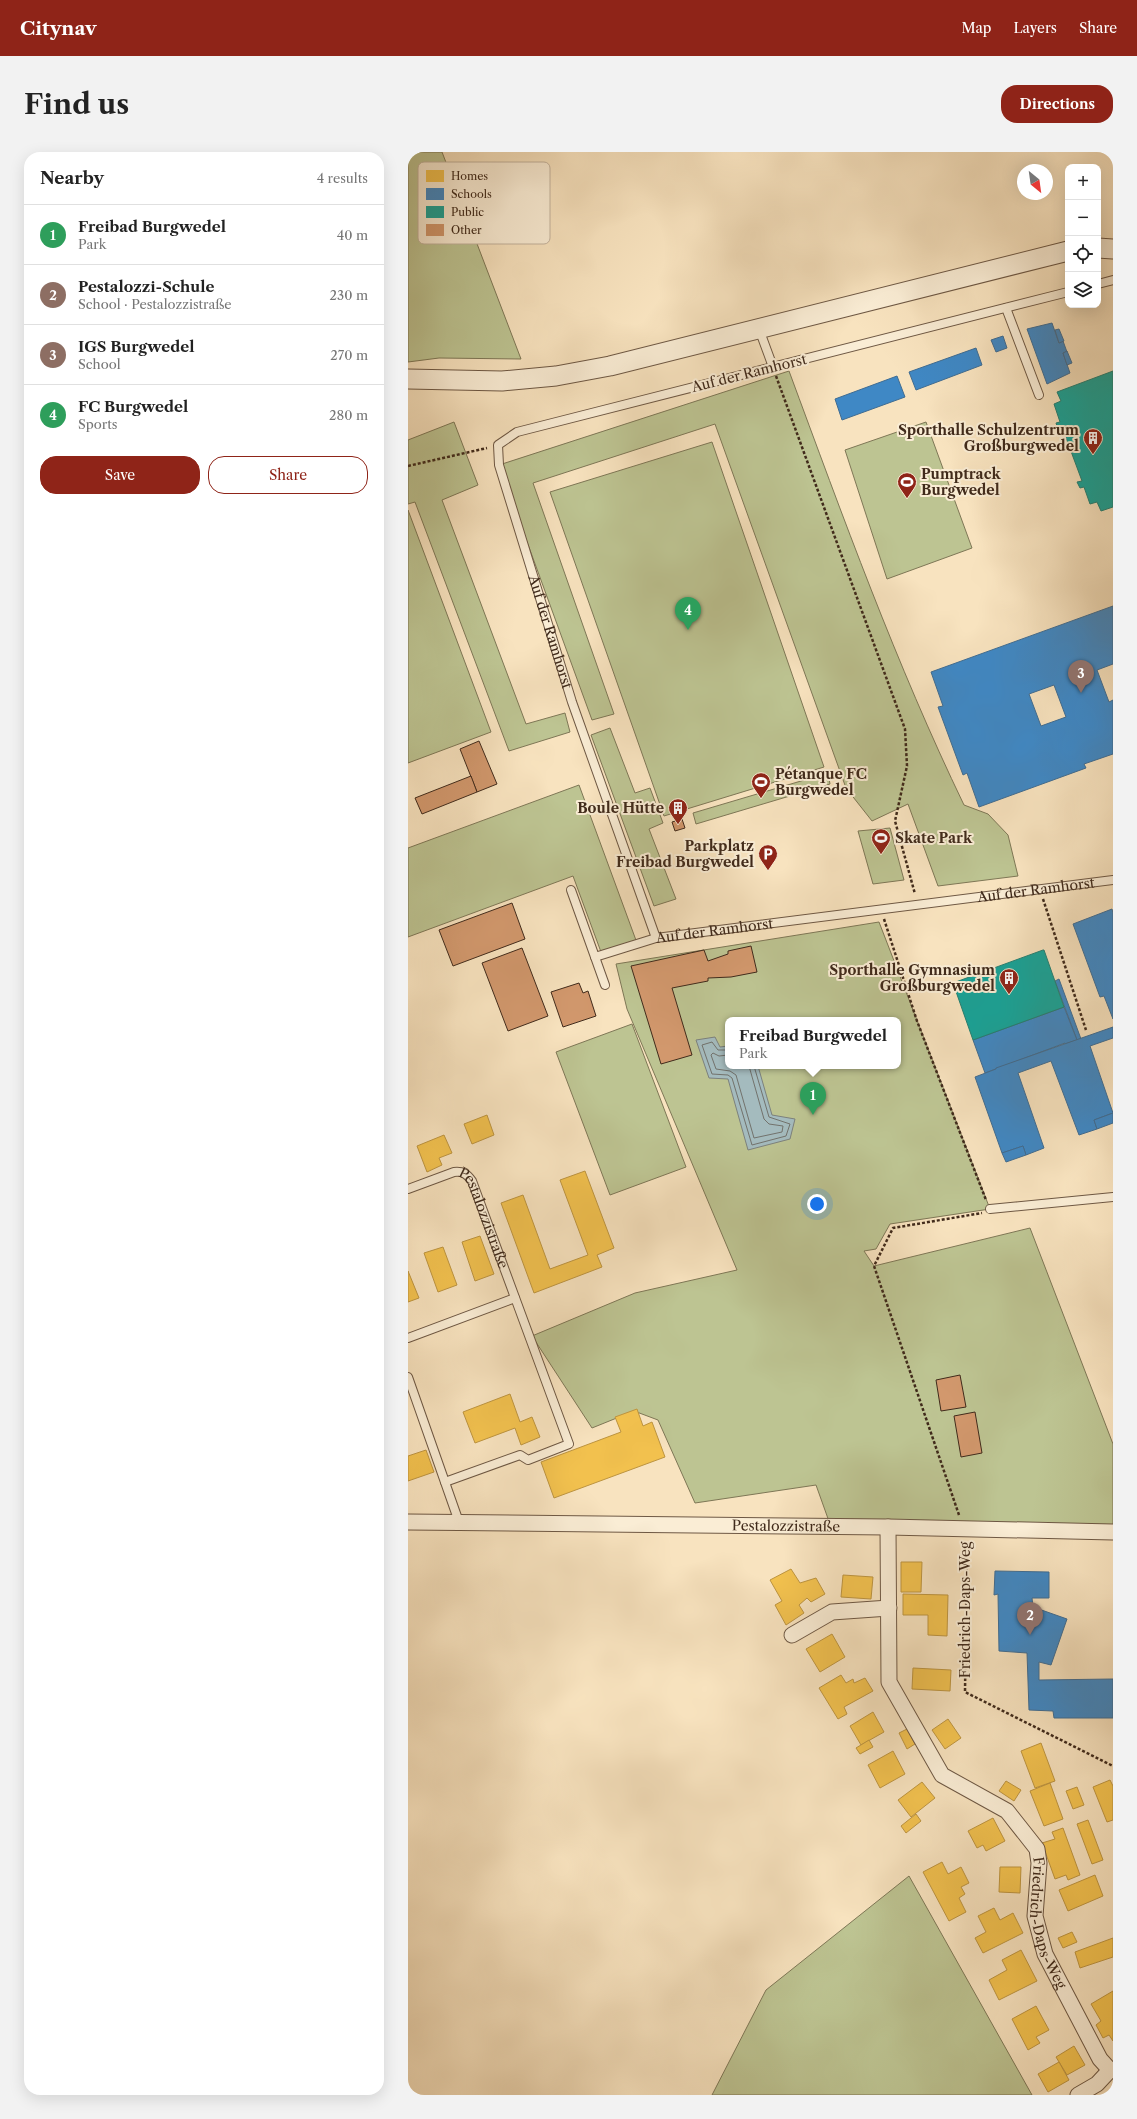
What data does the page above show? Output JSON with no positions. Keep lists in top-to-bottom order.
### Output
{
  "streets": {
    "street": ["Pestalozzistraße", "Friedrich-Daps-Weg"],
    "lane": ["Auf der Ramhorst"]
  },
  "crossings": [
    ["Pestalozzistraße", "Friedrich-Daps-Weg"]
  ],
  "places": {
    "building": ["Sporthalle Schulzentrum Großburgwedel", "Boule Hütte", "Sporthalle Gymnasium Großburgwedel"],
    "sports": ["Pumptrack Burgwedel", "Pétanque FC Burgwedel", "Skate Park"],
    "parking": ["Parkplatz Freibad Burgwedel"]
  },
  "legend": [
    "Homes",
    "Schools",
    "Public",
    "Other"
  ],
  "north": "bottom right",
  "page": {
    "header": "Citynav",
    "nav": ["Map", "Layers", "Share"],
    "buttons": [
      "Directions",
      ["Save", "Share"]
    ],
    "title": "Find us",
    "heading": ["Nearby", "4 results"],
    "map_buttons": ["+", "−"],
    "list": [
      {
        "mark": "1",
        "name": "Freibad Burgwedel",
        "note": "Park",
        "value": "40 m"
      },
      {
        "mark": "2",
        "name": "Pestalozzi-Schule",
        "note": "School · Pestalozzistraße",
        "value": "230 m"
      },
      {
        "mark": "3",
        "name": "IGS Burgwedel",
        "note": "School",
        "value": "270 m"
      },
      {
        "mark": "4",
        "name": "FC Burgwedel",
        "note": "Sports",
        "value": "280 m"
      }
    ],
    "pins": [
      "4",
      "3",
      "1",
      "2"
    ],
    "popup": ["Freibad Burgwedel", "Park"]
  }
}
